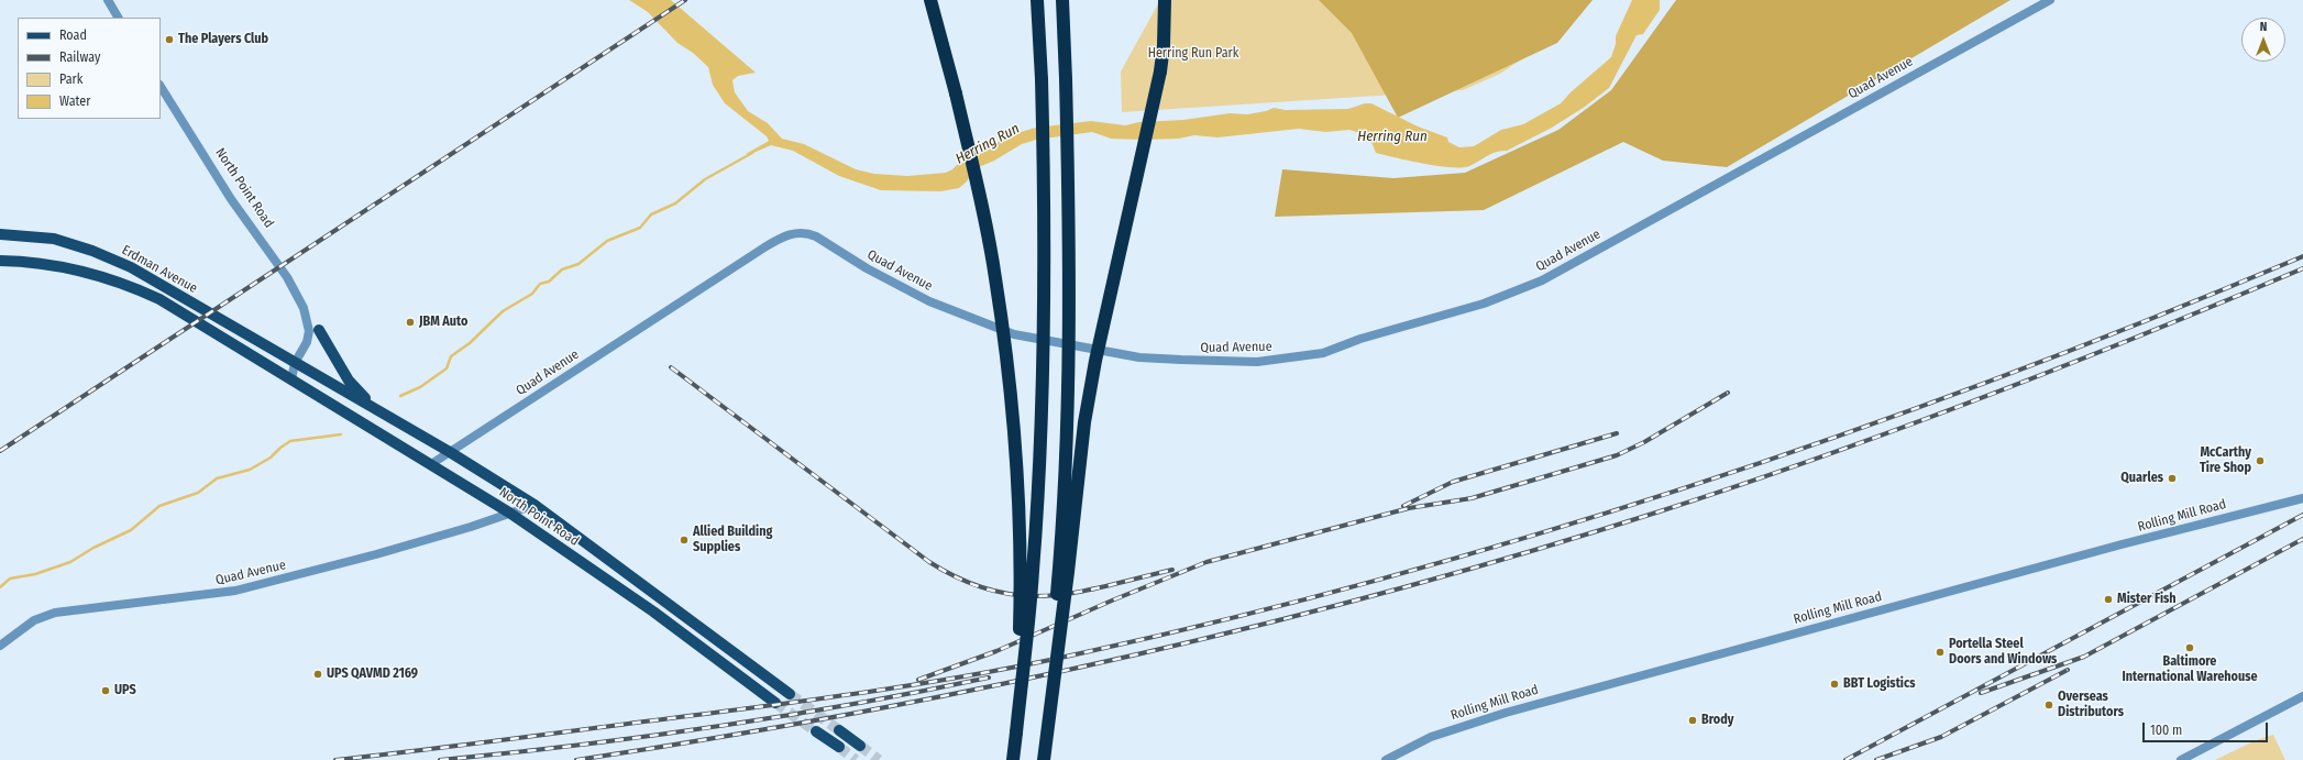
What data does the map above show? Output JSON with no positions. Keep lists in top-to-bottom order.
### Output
{
  "streets": {
    "main road": ["North Point Road", "Erdman Avenue"],
    "street": ["Quad Avenue", "Rolling Mill Road"]
  },
  "crossings": [
    ["Quad Avenue", "North Point Road"],
    ["North Point Road", "Erdman Avenue"]
  ],
  "water": ["Herring Run"],
  "parks": ["Herring Run Park"],
  "places": [
    "The Players Club",
    "JBM Auto",
    "McCarthy Tire Shop",
    "Quarles",
    "Allied Building Supplies",
    "Mister Fish",
    "Baltimore International Warehouse",
    "Portella Steel Doors and Windows",
    "UPS QAVMD 2169",
    "BBT Logistics",
    "UPS",
    "Overseas Distributors",
    "Brody"
  ],
  "legend": [
    "Road",
    "Railway",
    "Park",
    "Water"
  ],
  "scale_bar": "100 m",
  "north": "top"
}
